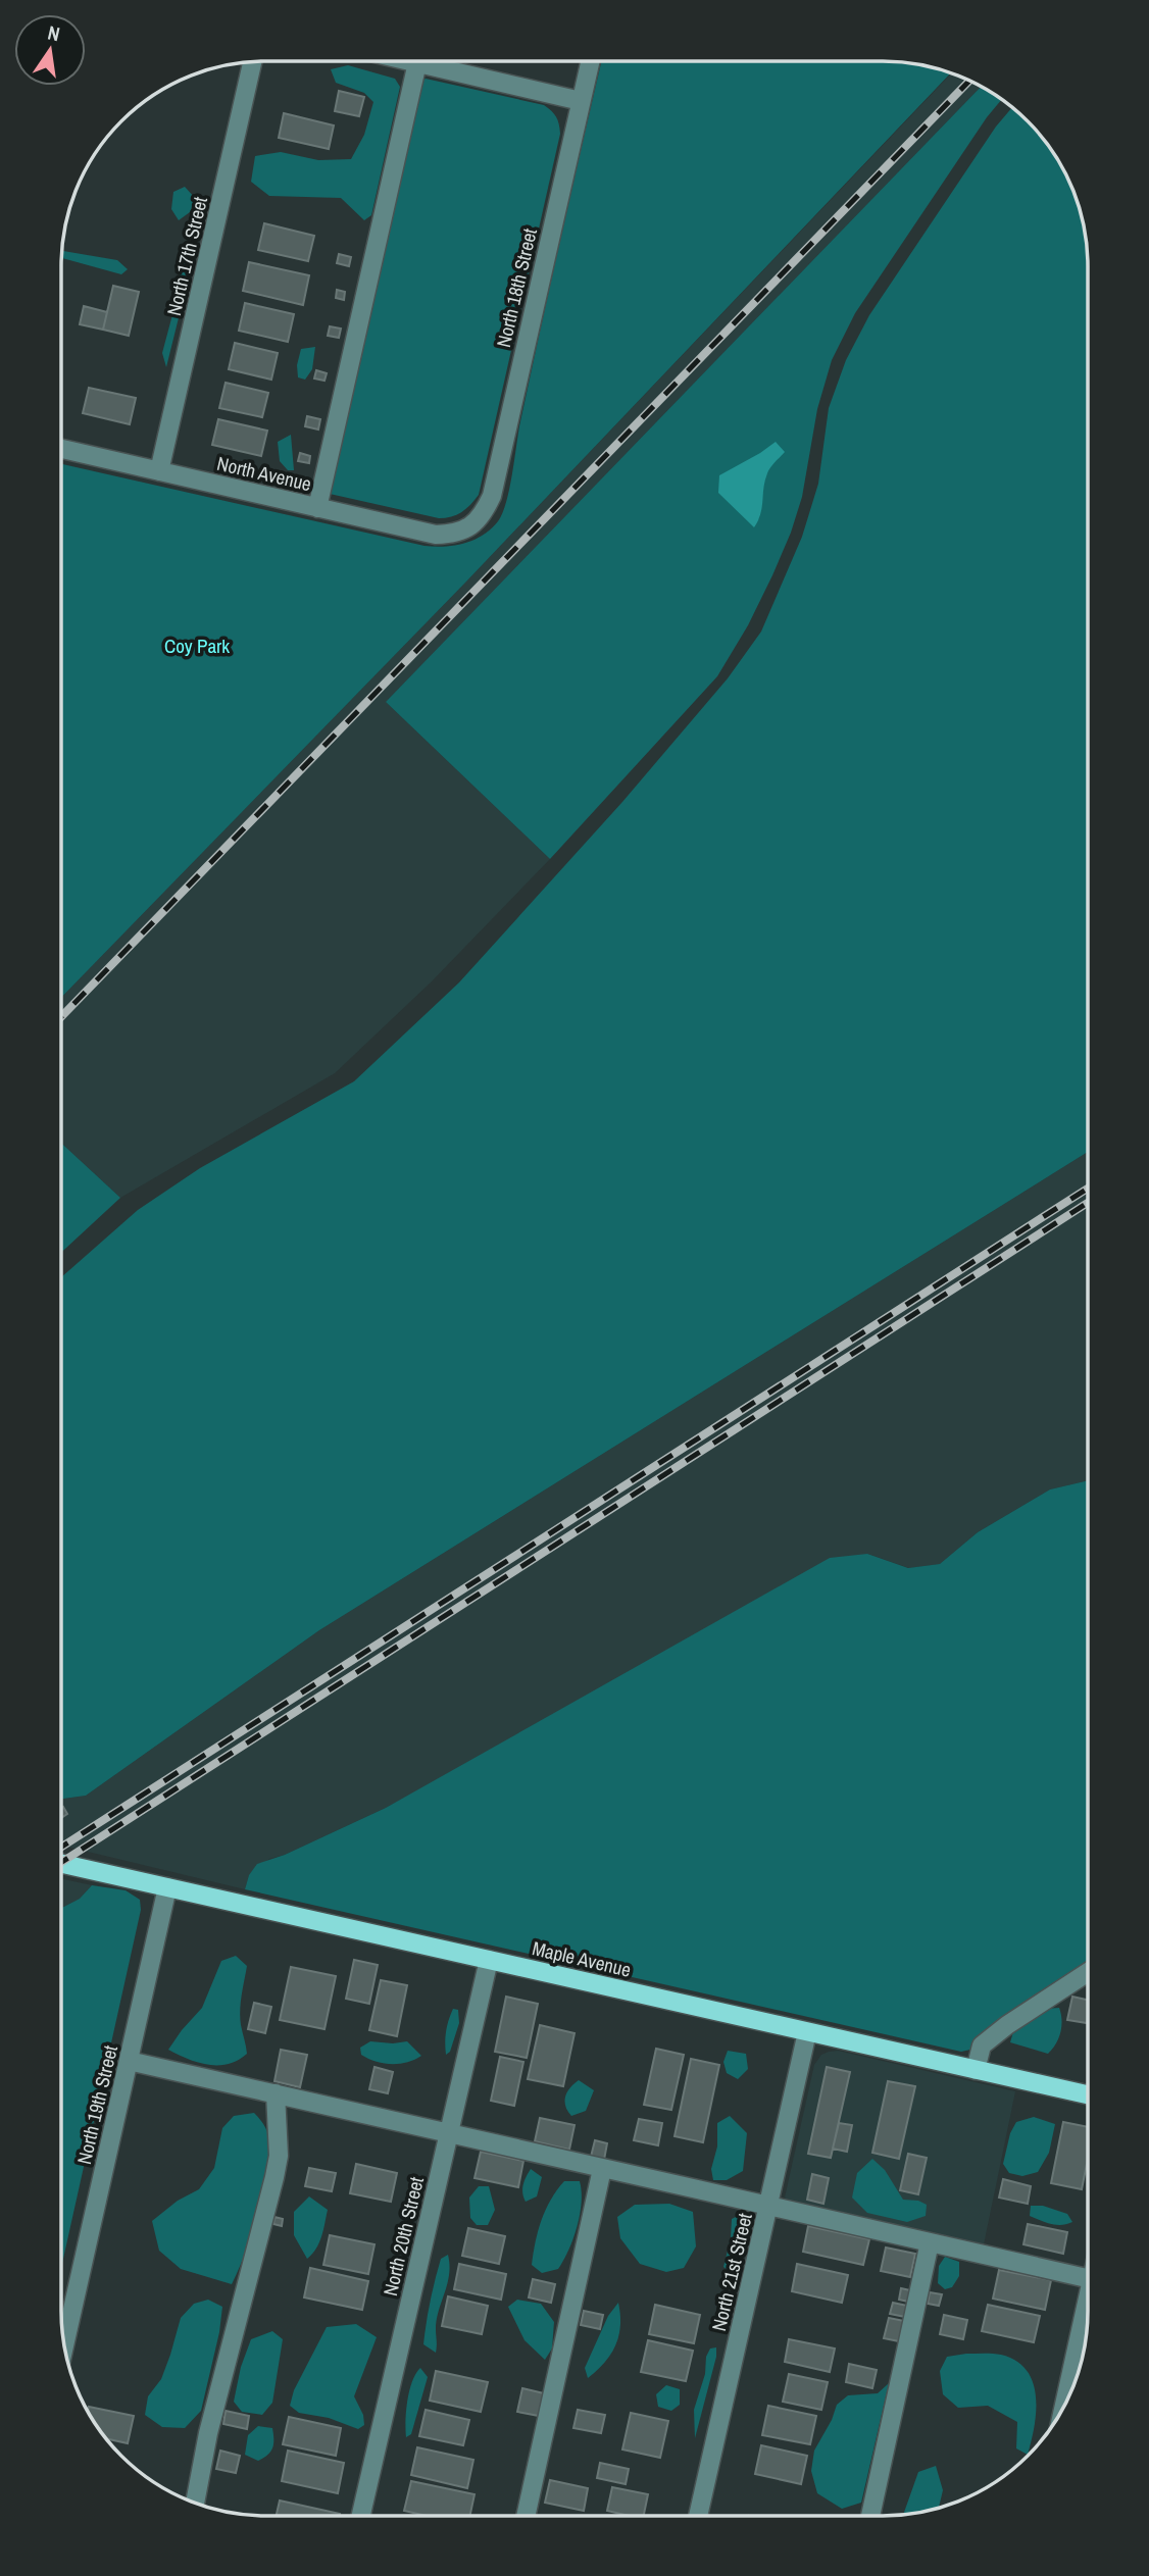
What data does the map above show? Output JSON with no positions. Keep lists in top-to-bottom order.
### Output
{
  "streets": {
    "main road": ["Maple Avenue"],
    "street": [
      "North 17th Street",
      "North 18th Street",
      "North Avenue",
      "North 19th Street",
      "North 20th Street",
      "North 21st Street"
    ]
  },
  "crossings": [
    ["North 17th Street", "North Avenue"],
    ["North 18th Street", "North Avenue"],
    ["Maple Avenue", "North 19th Street"],
    ["Maple Avenue", "North 20th Street"],
    ["Maple Avenue", "North 21st Street"]
  ],
  "parks": ["Coy Park"],
  "north": "top"
}
